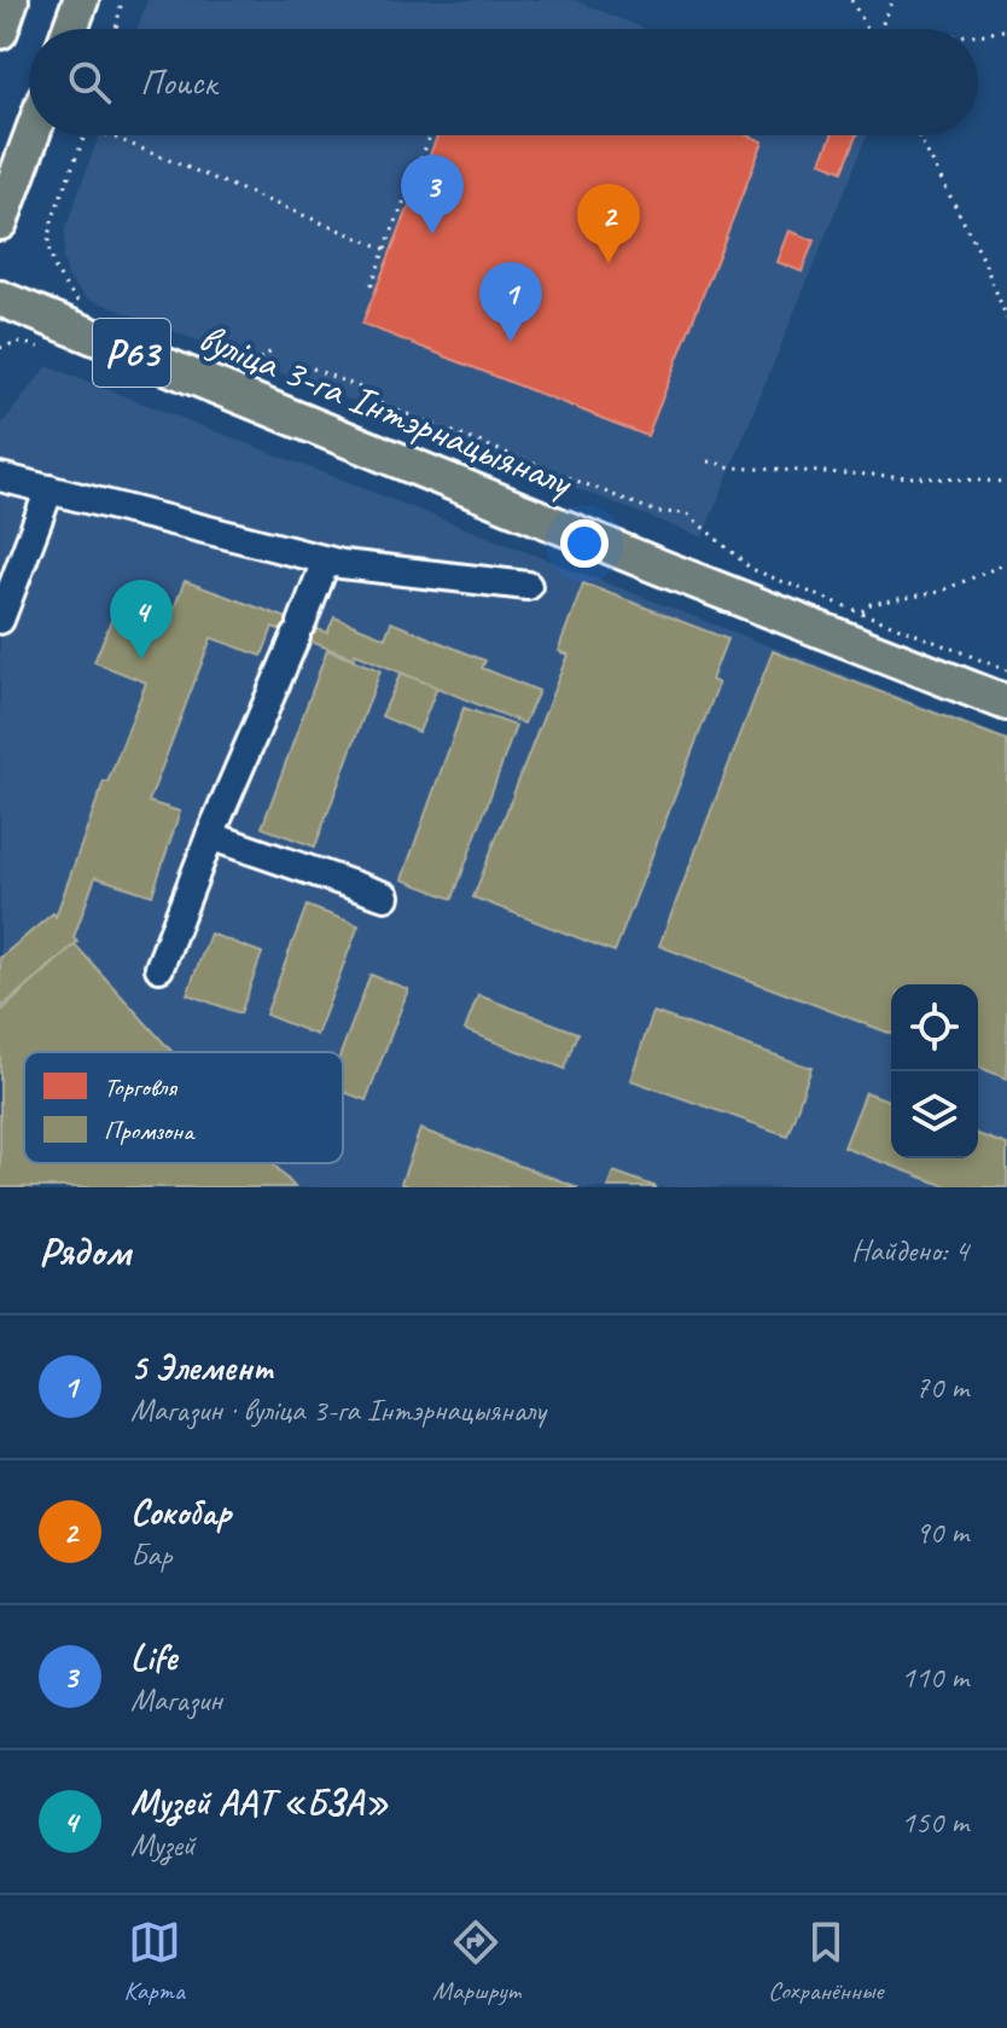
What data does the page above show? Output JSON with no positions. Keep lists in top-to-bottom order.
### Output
{
  "streets": {
    "main road": ["Р63", "вуліца 3-га Інтэрнацыяналу"]
  },
  "legend": ["Торговля", "Промзона"],
  "page": {
    "search": "Поиск",
    "pins": [
      "3",
      "2",
      "1",
      "4"
    ],
    "heading": ["Рядом", "Найдено: 4"],
    "list": [
      {
        "mark": "1",
        "name": "5 Элемент",
        "note": "Магазин · вуліца 3-га Інтэрнацыяналу",
        "value": "70 m"
      },
      {
        "mark": "2",
        "name": "Сокобар",
        "note": "Бар",
        "value": "90 m"
      },
      {
        "mark": "3",
        "name": "Life",
        "note": "Магазин",
        "value": "110 m"
      },
      {
        "mark": "4",
        "name": "Музей ААТ «БЗА»",
        "note": "Музей",
        "value": "150 m"
      }
    ],
    "nav": ["Карта", "Маршрут", "Сохранённые"]
  }
}
